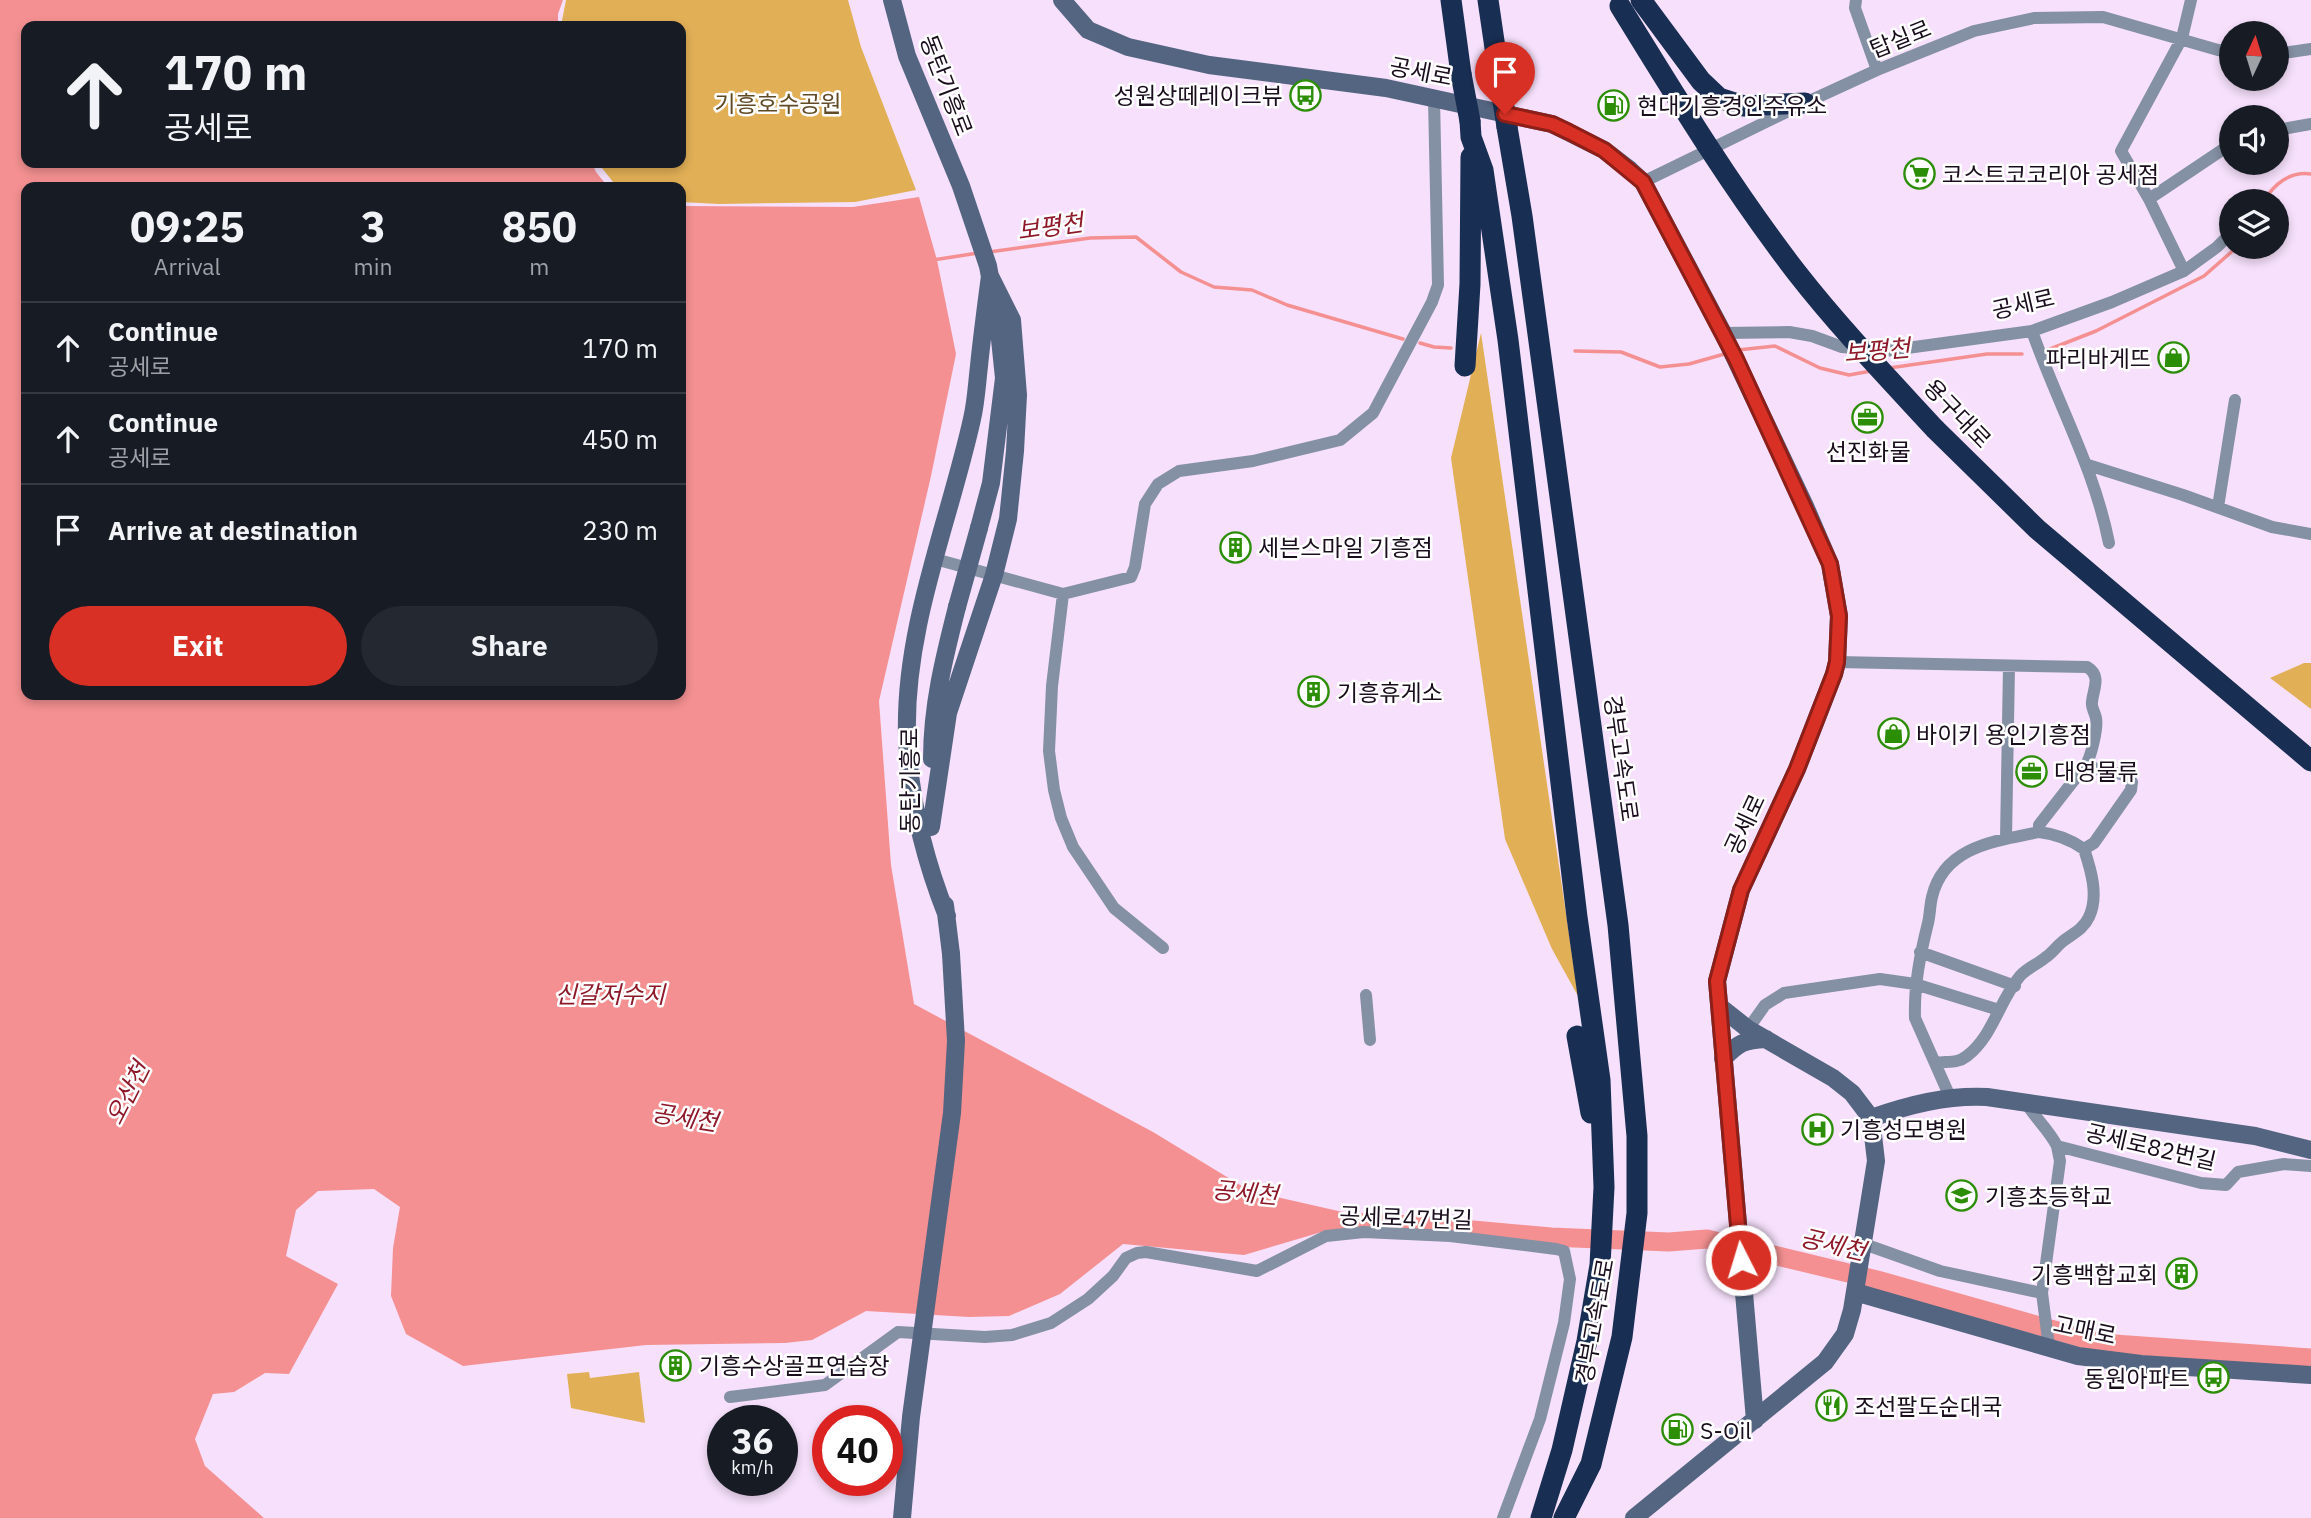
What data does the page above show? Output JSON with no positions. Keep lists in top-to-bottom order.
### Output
{
  "streets": {
    "highway": ["용구대로", "경부고속도로"],
    "street": [
      "탑실로",
      "공세로",
      "동탄기흥로",
      "공세로82번길",
      "공세로47번길",
      "고매로"
    ]
  },
  "crossings": [
    ["탑실로", "공세로"],
    ["공세로82번길", "고매로"]
  ],
  "water": [
    "보평천",
    "신갈저수지",
    "오산천",
    "공세천"
  ],
  "parks": ["기흥호수공원"],
  "places": {
    "bus stop": ["성원상떼레이크뷰", "동원아파트"],
    "fuel station": ["현대기흥경인주유소", "S-Oil"],
    "supermarket": ["코스트코코리아 공세점"],
    "shop": ["파리바게뜨", "바이키 용인기흥점"],
    "office": ["선진화물", "대영물류"],
    "building": [
      "세븐스마일 기흥점",
      "기흥휴게소",
      "기흥백합교회",
      "기흥수상골프연습장"
    ],
    "hospital": ["기흥성모병원"],
    "school or university": ["기흥초등학교"],
    "restaurant": ["조선팔도순대국"]
  },
  "north": "top",
  "page": {
    "turn": ["170 m", "공세로"],
    "eta": [
      "09:25",
      "Arrival",
      "3",
      "min",
      "850",
      "m"
    ],
    "list": [
      {
        "name": "Continue",
        "note": "공세로",
        "value": "170 m"
      },
      {
        "name": "Continue",
        "note": "공세로",
        "value": "450 m"
      },
      {
        "name": "Arrive at destination",
        "value": "230 m"
      }
    ],
    "buttons": ["Exit", "Share"],
    "speed": "36 km/h",
    "limit": "40"
  }
}
